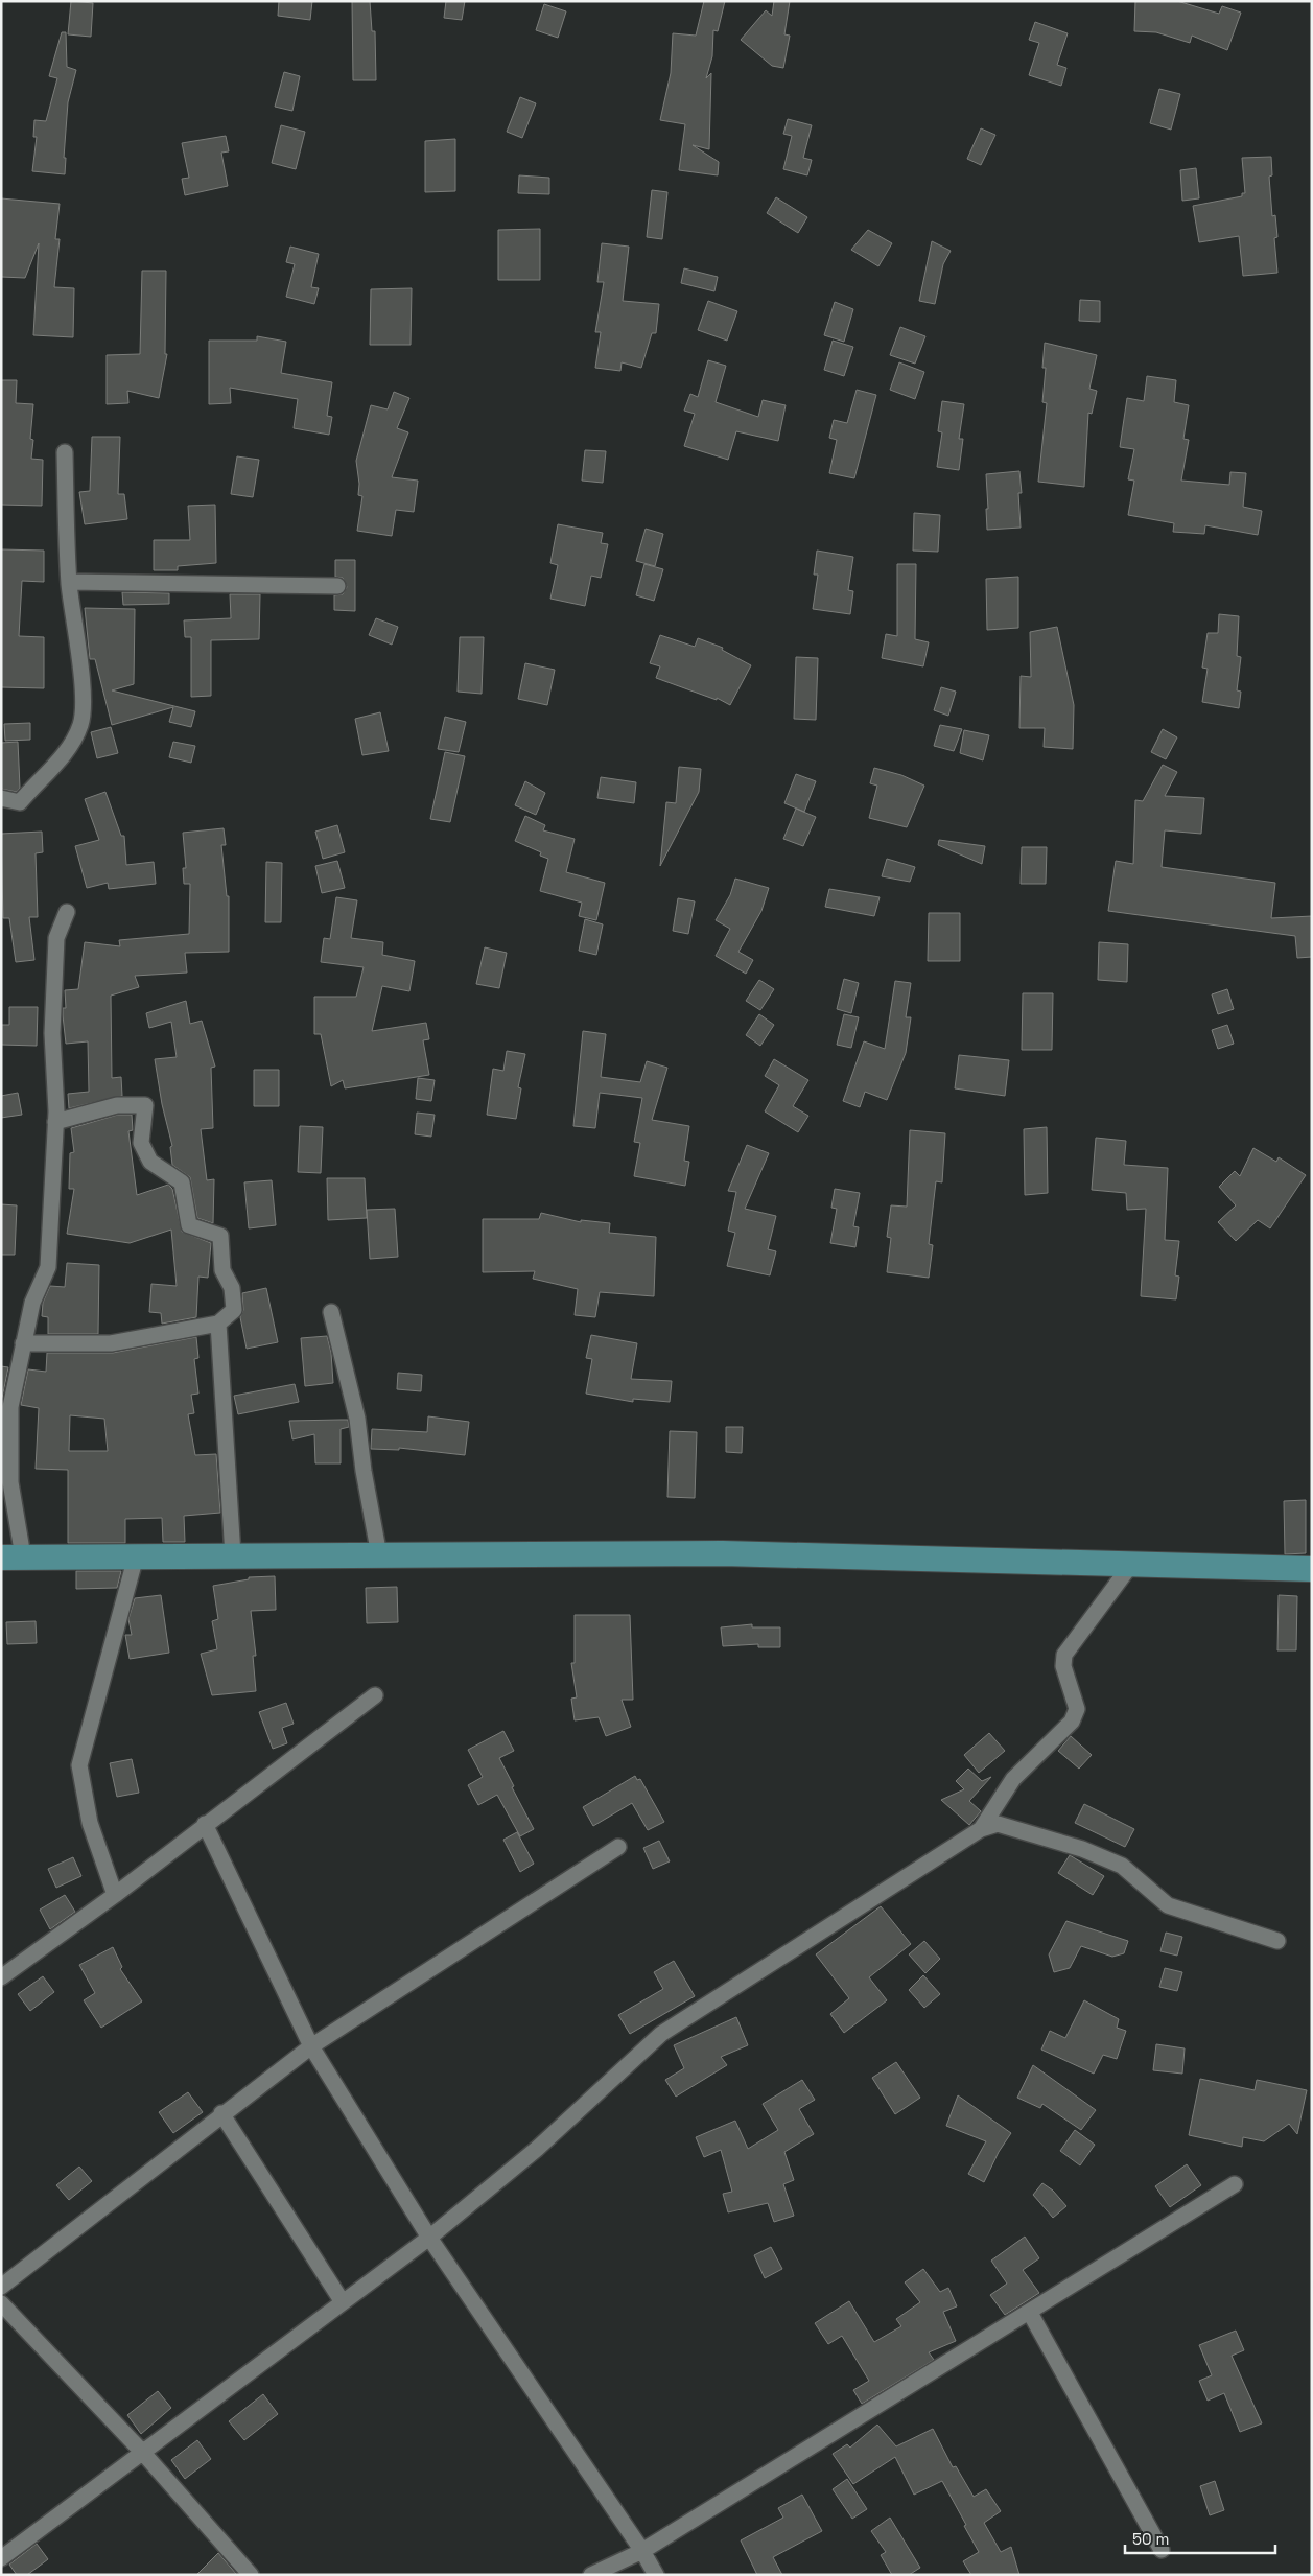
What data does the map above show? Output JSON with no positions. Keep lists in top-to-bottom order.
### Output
{
  "scale_bar": "50 m"
}
